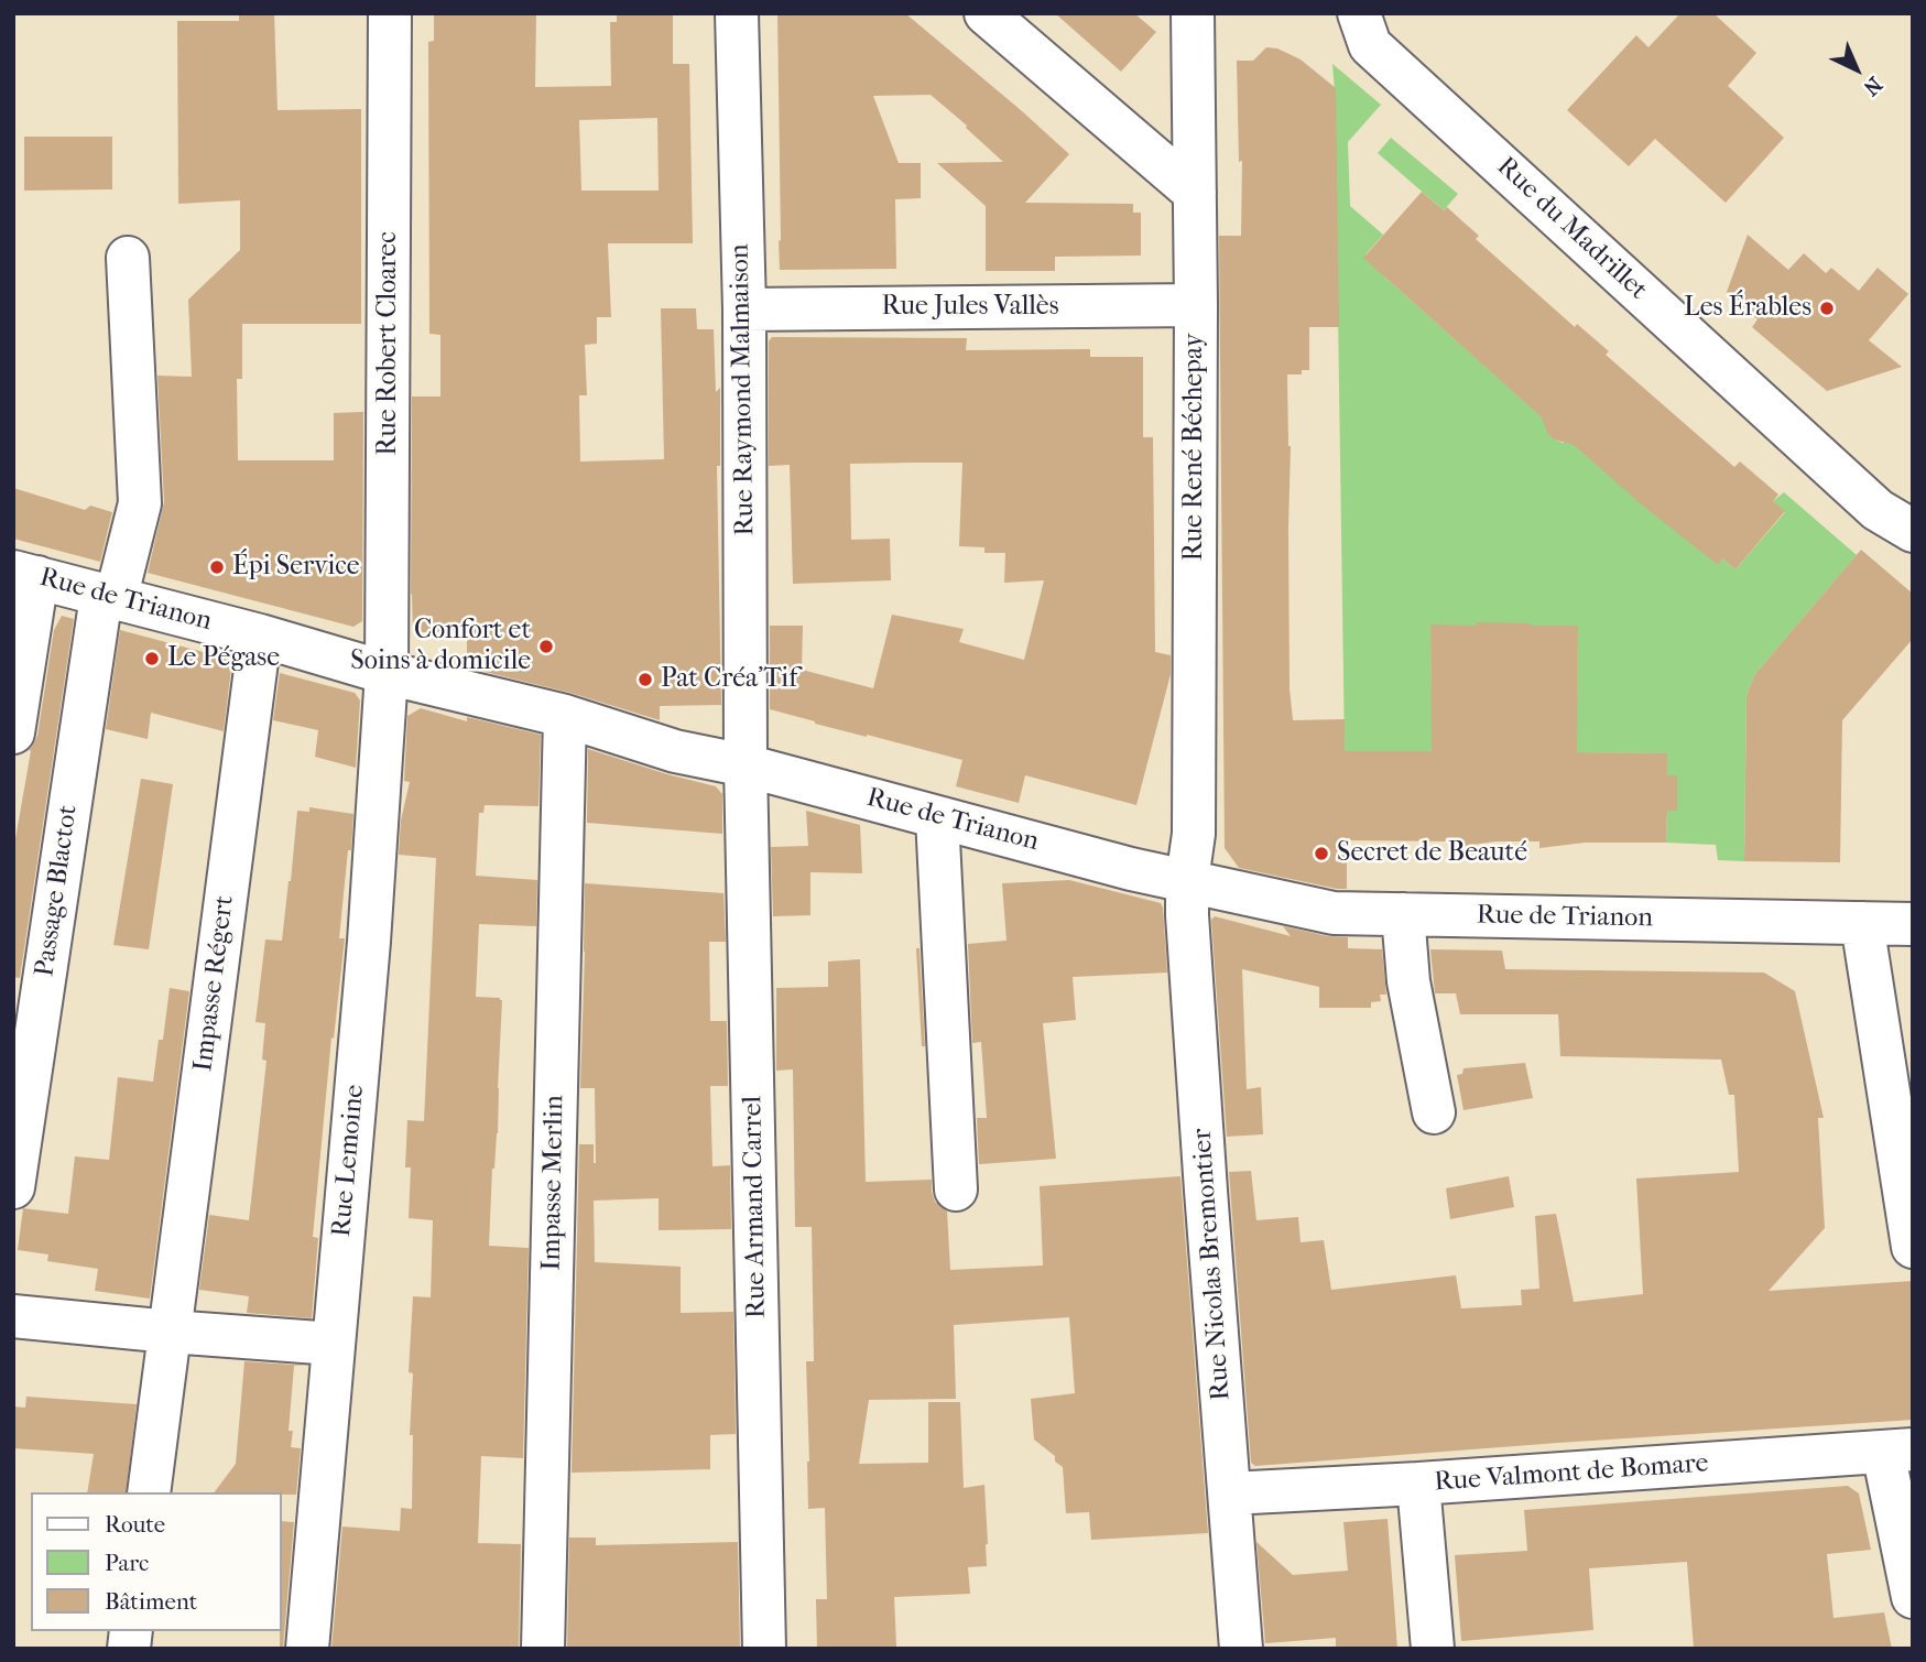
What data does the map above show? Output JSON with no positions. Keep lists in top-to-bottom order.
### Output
{
  "streets": {
    "street": [
      "Rue du Madrillet",
      "Rue Jules Vallès",
      "Rue Robert Cloarec",
      "Rue Raymond Malmaison",
      "Rue René Béchepay",
      "Rue de Trianon",
      "Passage Blactot",
      "Impasse Régert",
      "Rue Lemoine",
      "Impasse Merlin",
      "Rue Armand Carrel",
      "Rue Nicolas Bremontier",
      "Rue Valmont de Bomare"
    ]
  },
  "crossings": [
    ["Rue Jules Vallès", "Rue Raymond Malmaison"],
    ["Rue Jules Vallès", "Rue René Béchepay"],
    ["Rue Robert Cloarec", "Rue de Trianon"],
    ["Rue Robert Cloarec", "Rue Lemoine"],
    ["Rue Raymond Malmaison", "Rue de Trianon"],
    ["Rue Raymond Malmaison", "Rue Armand Carrel"],
    ["Rue René Béchepay", "Rue de Trianon"],
    ["Rue René Béchepay", "Rue Nicolas Bremontier"],
    ["Rue de Trianon", "Passage Blactot"],
    ["Rue de Trianon", "Impasse Régert"],
    ["Rue de Trianon", "Rue Lemoine"],
    ["Rue de Trianon", "Impasse Merlin"],
    ["Rue de Trianon", "Rue Armand Carrel"],
    ["Rue de Trianon", "Rue Nicolas Bremontier"],
    ["Rue Nicolas Bremontier", "Rue Valmont de Bomare"]
  ],
  "places": [
    "Les Érables",
    "Épi Service",
    "Confort et Soins à domicile",
    "Le Pégase",
    "Pat Créa'Tif",
    "Secret de Beauté"
  ],
  "legend": ["Route", "Parc", "Bâtiment"],
  "north": "bottom right"
}
